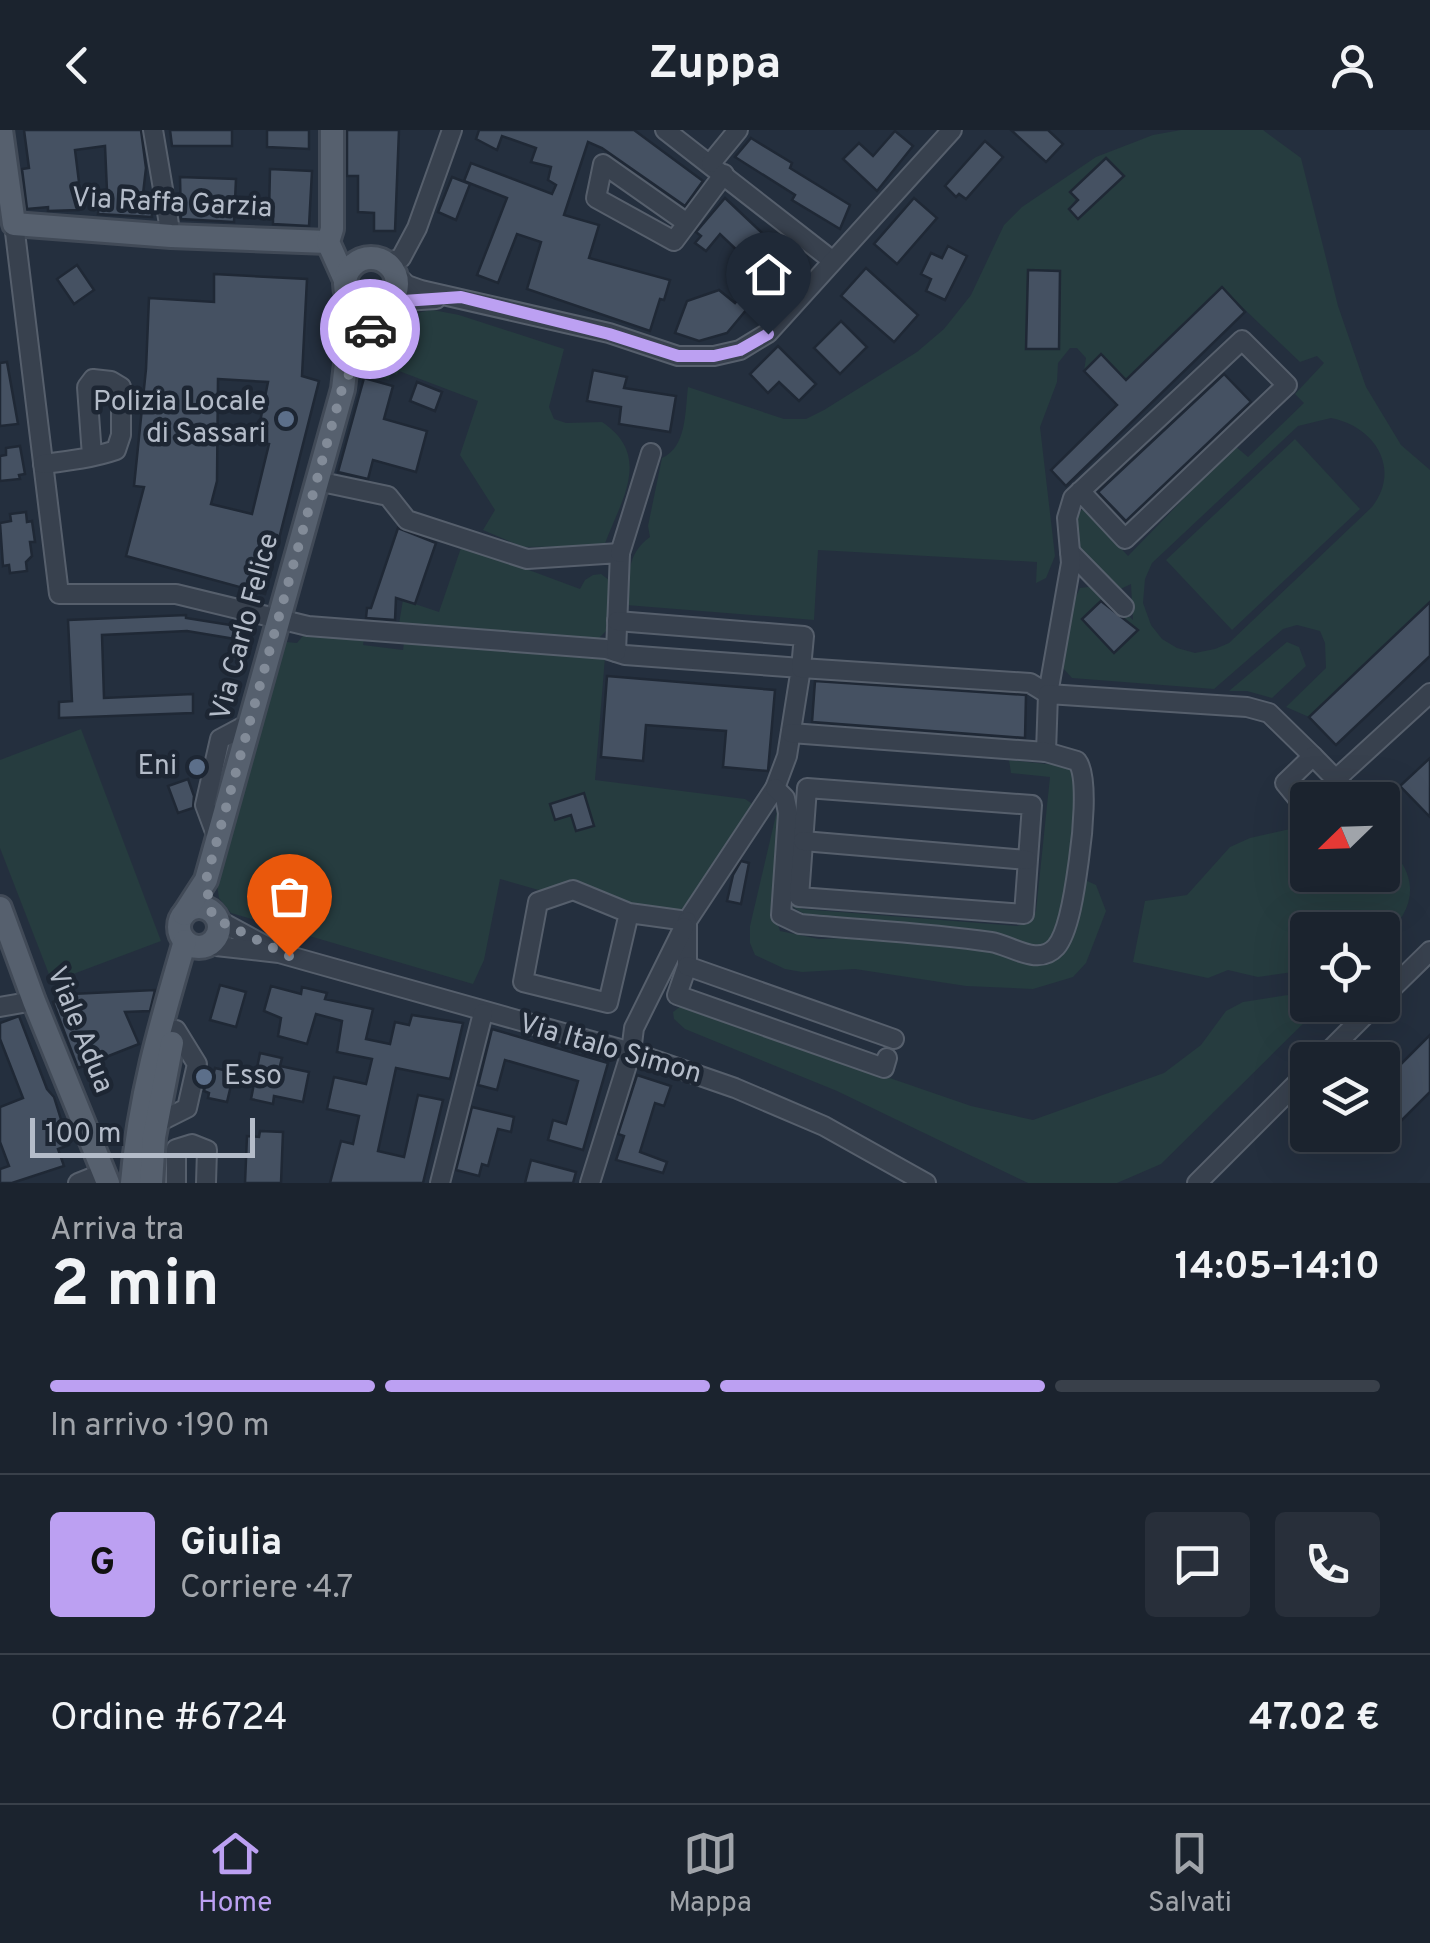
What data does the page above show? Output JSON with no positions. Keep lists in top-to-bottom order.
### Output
{
  "streets": {
    "main road": ["Via Raffa Garzia", "Via Carlo Felice", "Viale Adua"],
    "street": ["Via Italo Simon"]
  },
  "crossings": [
    ["Via Raffa Garzia", "Via Carlo Felice"],
    ["Via Carlo Felice", "Via Italo Simon"]
  ],
  "places": ["Polizia Locale di Sassari", "Eni", "Esso"],
  "scale_bar": "100 m",
  "north": "bottom left",
  "page": {
    "header": "Zuppa",
    "scale": "100 m",
    "heading": ["2 min", "Arriva tra", "14:05–14:10"],
    "panel": [
      "Giulia",
      "Corriere · 4.7",
      "Ordine #6724",
      "47.02 €"
    ],
    "bar": "In arrivo · 190 m",
    "round": "G",
    "tabs": ["Home", "Mappa", "Salvati"]
  }
}
